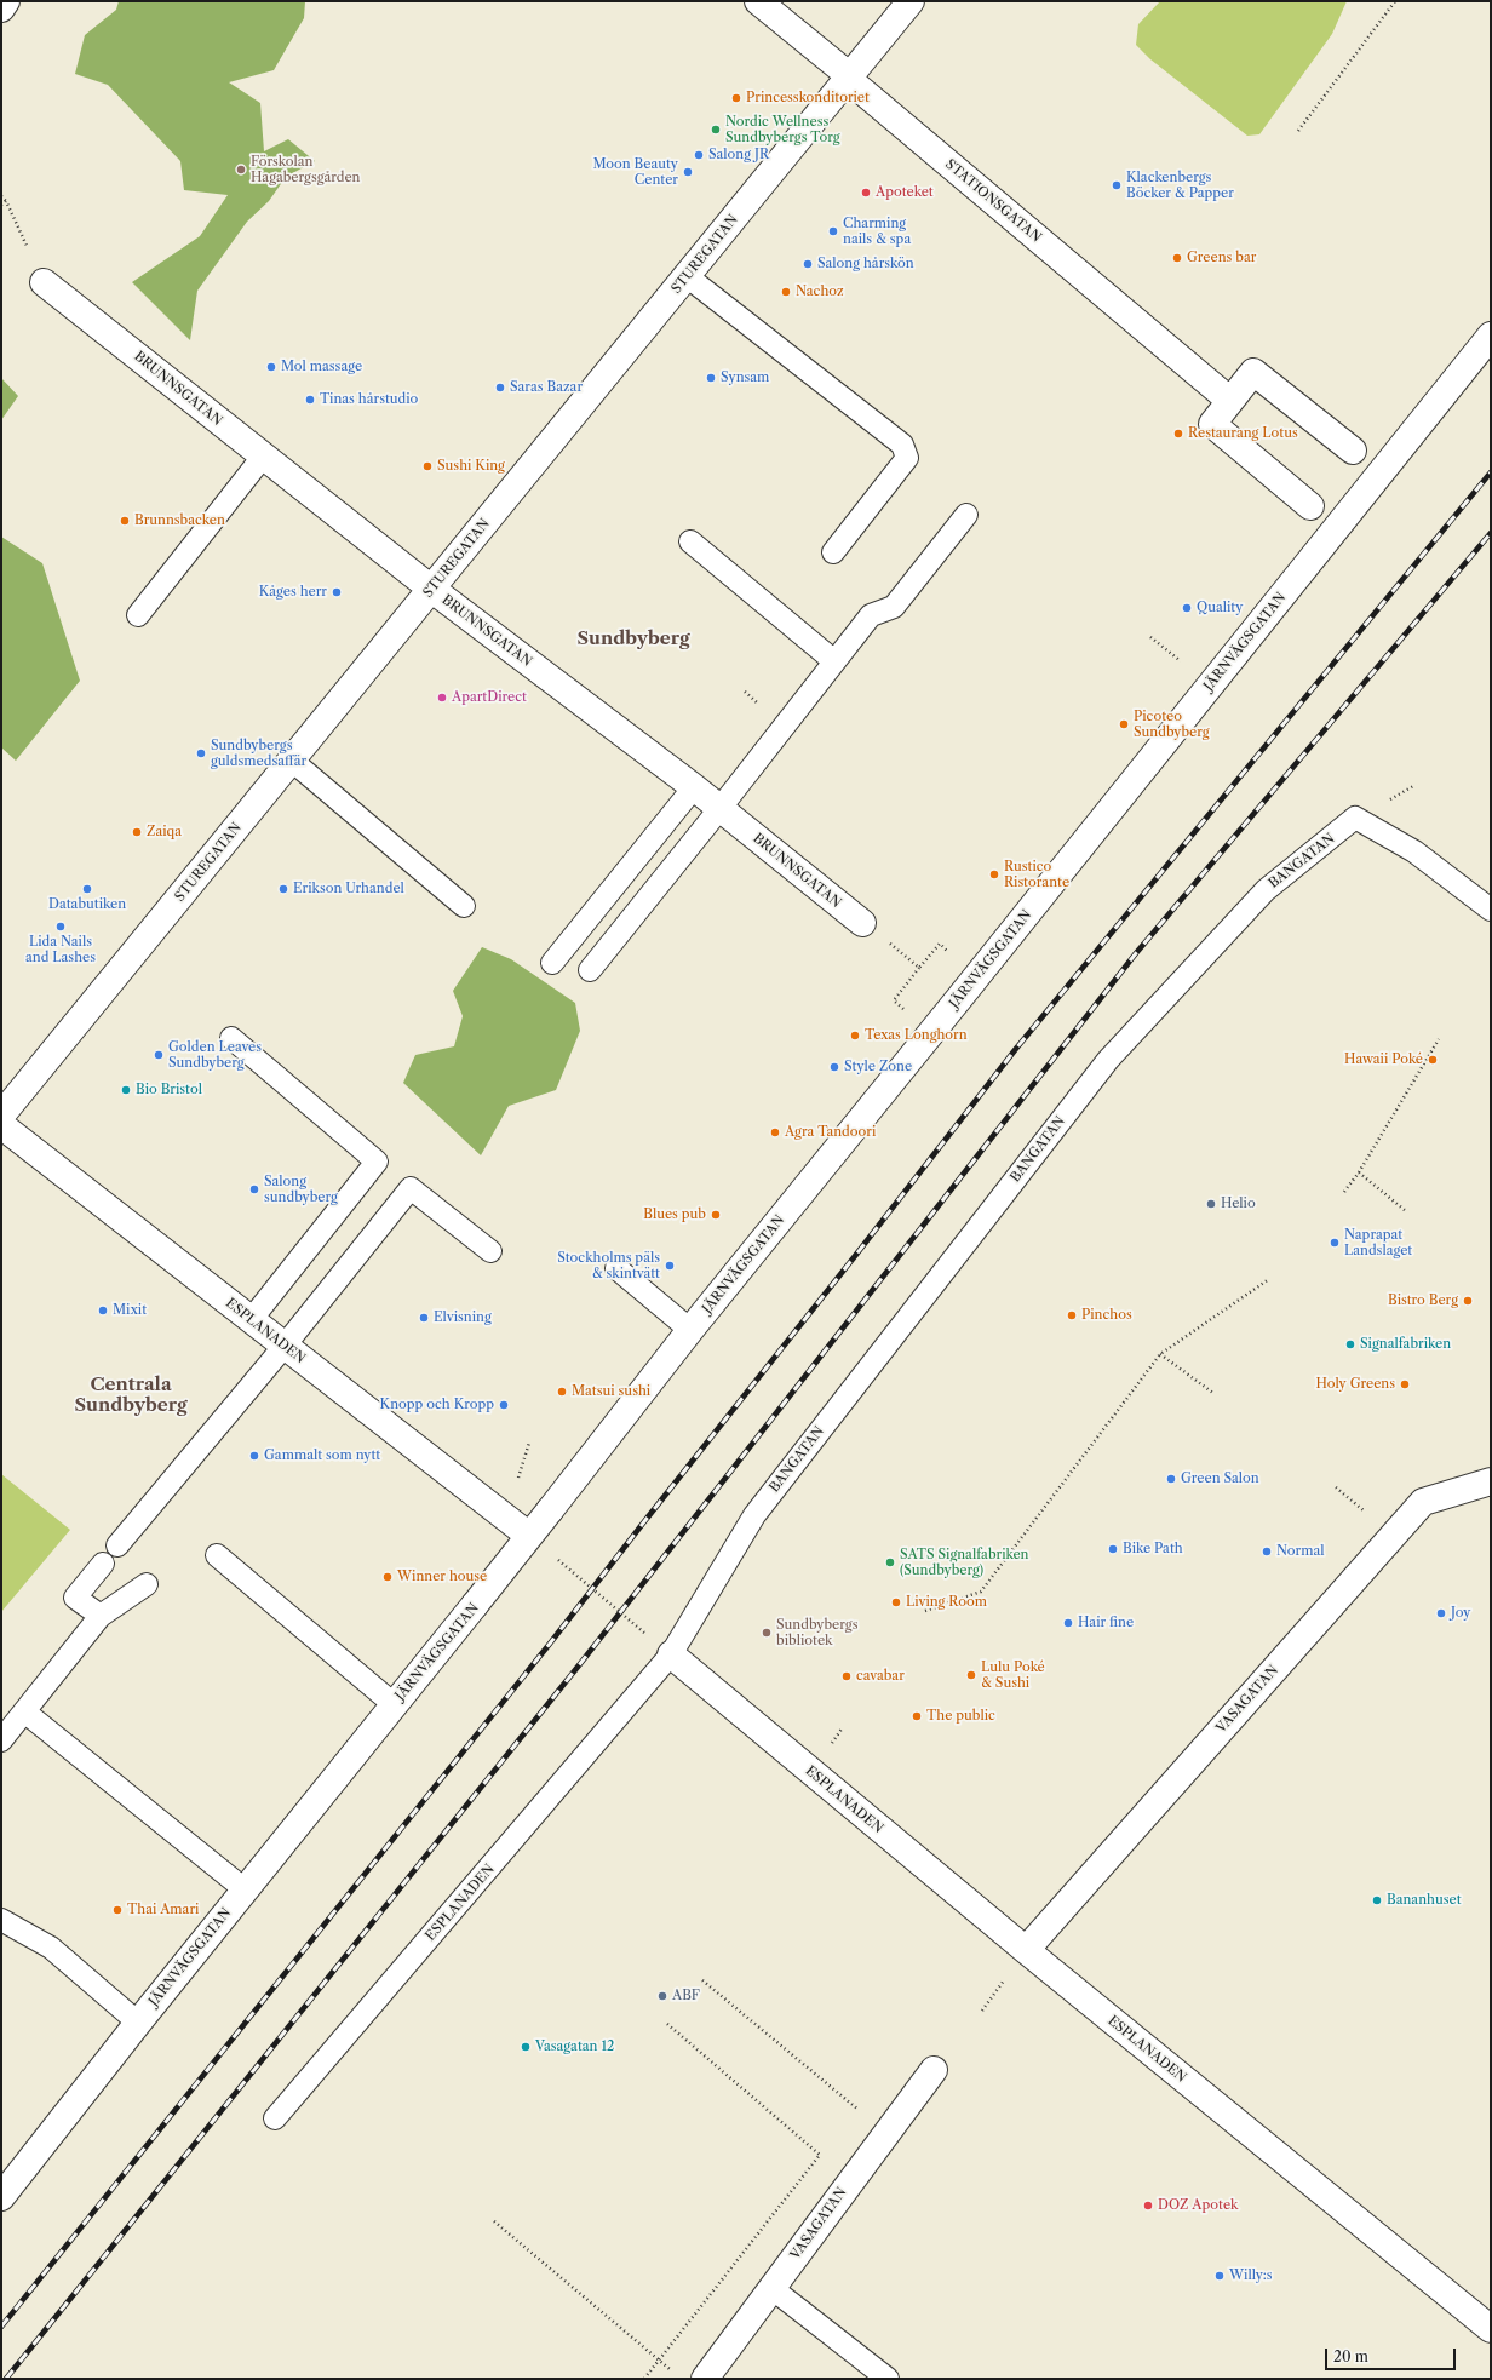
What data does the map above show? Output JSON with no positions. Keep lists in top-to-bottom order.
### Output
{
  "streets": {
    "street": [
      "STATIONSGATAN",
      "STUREGATAN",
      "BRUNNSGATAN",
      "JÄRNVÄGSGATAN",
      "ESPLANADEN",
      "VASAGATAN"
    ],
    "lane": ["BANGATAN"]
  },
  "crossings": [
    ["STATIONSGATAN", "STUREGATAN"],
    ["STUREGATAN", "BRUNNSGATAN"],
    ["JÄRNVÄGSGATAN", "ESPLANADEN"],
    ["BANGATAN", "ESPLANADEN"],
    ["ESPLANADEN", "VASAGATAN"]
  ],
  "districts": ["Sundbyberg", "Centrala Sundbyberg"],
  "places": [
    "Princesskonditoriet",
    "Nordic Wellness Sundbybergs Torg",
    "Salong JR",
    "Förskolan Hagabergsgården",
    "Moon Beauty Center",
    "Klackenbergs Böcker & Papper",
    "Apoteket",
    "Charming nails & spa",
    "Greens bar",
    "Salong hårskön",
    "Nachoz",
    "Mol massage",
    "Synsam",
    "Saras Bazar",
    "Tinas hårstudio",
    "Restaurang Lotus",
    "Sushi King",
    "Brunnsbacken",
    "Kåges herr",
    "Quality",
    "ApartDirect",
    "Picoteo Sundbyberg",
    "Sundbybergs guldsmedsaffär",
    "Zaiqa",
    "Rustico Ristorante",
    "Databutiken",
    "Erikson Urhandel",
    "Lida Nails and Lashes",
    "Texas Longhorn",
    "Golden Leaves Sundbyberg",
    "Hawaii Poké",
    "Style Zone",
    "Bio Bristol",
    "Agra Tandoori",
    "Salong sundbyberg",
    "Helio",
    "Blues pub",
    "Naprapat Landslaget",
    "Stockholms päls & skintvätt",
    "Bistro Berg",
    "Mixit",
    "Pinchos",
    "Elvisning",
    "Signalfabriken",
    "Holy Greens",
    "Matsui sushi",
    "Knopp och Kropp",
    "Gammalt som nytt",
    "Green Salon",
    "Bike Path",
    "Normal",
    "SATS Signalfabriken (Sundbyberg)",
    "Winner house",
    "Living Room",
    "Joy",
    "Hair fine",
    "Sundbybergs bibliotek",
    "Lulu Poké & Sushi",
    "cavabar",
    "The public",
    "Bananhuset",
    "Thai Amari",
    "ABF",
    "Vasagatan 12",
    "DOZ Apotek",
    "Willy:s"
  ],
  "scale_bar": "20 m"
}
